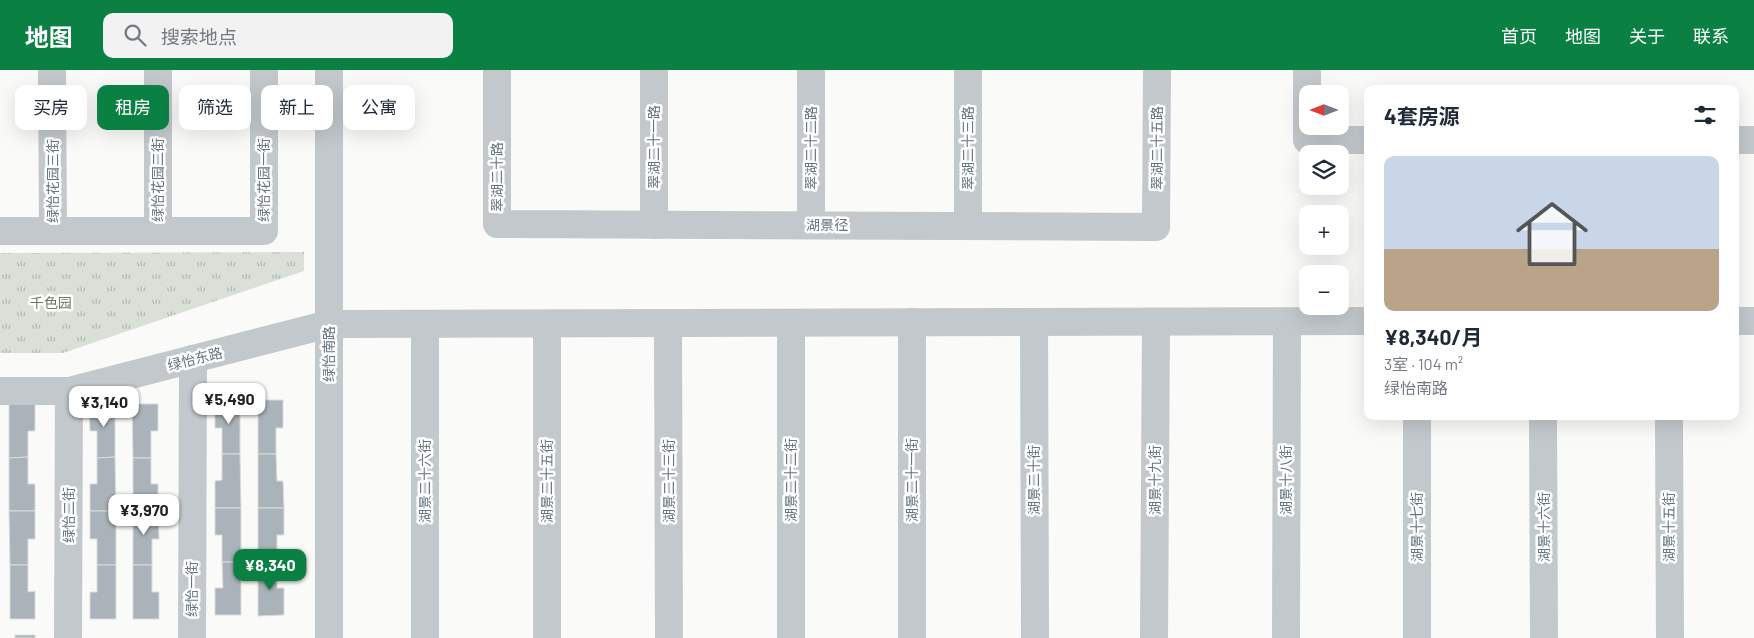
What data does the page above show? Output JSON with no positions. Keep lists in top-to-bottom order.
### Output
{
  "streets": {
    "street": [
      "翠湖二十一路",
      "翠湖二十二路",
      "翠湖二十三路",
      "翠湖二十五路",
      "翠湖二十路",
      "绿怡花园二街",
      "绿怡花园一街",
      "绿怡花园三街",
      "湖景径",
      "绿怡南路",
      "绿怡东路",
      "湖景二十二街",
      "湖景二十一街",
      "湖景二十街",
      "湖景十九街",
      "湖景十八街",
      "湖景二十六街",
      "湖景二十五街",
      "湖景二十三街",
      "绿怡二街",
      "湖景十七街",
      "湖景十六街",
      "湖景十五街",
      "绿怡一街"
    ]
  },
  "crossings": [
    ["翠湖二十一路", "湖景径"],
    ["翠湖二十二路", "湖景径"],
    ["翠湖二十三路", "湖景径"],
    ["翠湖二十五路", "湖景径"],
    ["翠湖二十路", "湖景径"],
    ["绿怡花园二街", "绿怡花园一街"],
    ["绿怡南路", "绿怡东路"],
    ["绿怡东路", "湖景二十二街"],
    ["绿怡东路", "湖景二十一街"],
    ["绿怡东路", "湖景二十街"],
    ["绿怡东路", "湖景十九街"],
    ["绿怡东路", "湖景十八街"],
    ["绿怡东路", "湖景二十六街"],
    ["绿怡东路", "湖景二十五街"],
    ["绿怡东路", "湖景二十三街"],
    ["绿怡东路", "绿怡二街"],
    ["绿怡东路", "绿怡一街"]
  ],
  "parks": ["千色园"],
  "north": "left",
  "page": {
    "header": "地图",
    "search": "搜索地点",
    "nav": [
      "首页",
      "地图",
      "关于",
      "联系"
    ],
    "map_buttons": ["+", "−"],
    "chip": [
      "买房",
      "租房",
      "筛选",
      "新上",
      "公寓"
    ],
    "heading": "4套房源",
    "list": [
      {
        "name": "¥8,340/月",
        "note": "3室 · 104 m² · 绿怡南路"
      }
    ],
    "price": [
      "¥5,490",
      "¥3,140",
      "¥3,970",
      "¥8,340"
    ]
  }
}
